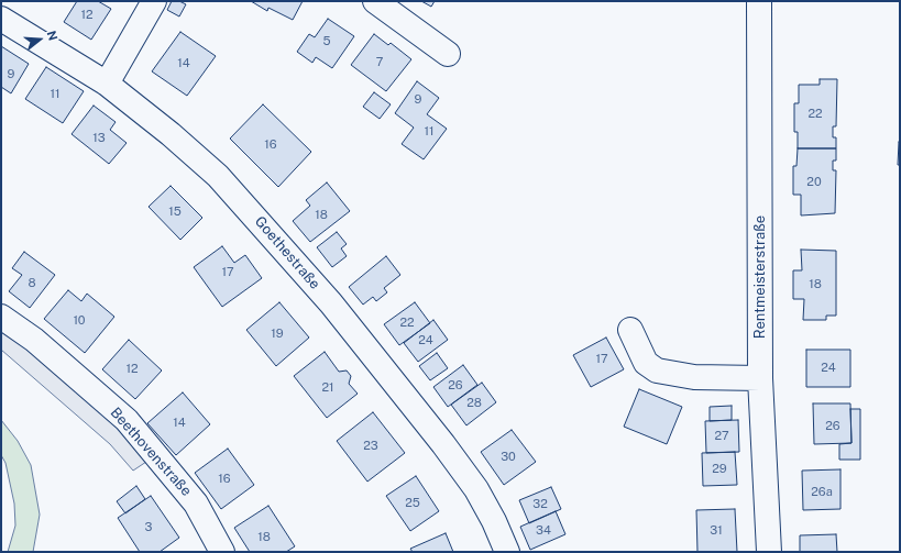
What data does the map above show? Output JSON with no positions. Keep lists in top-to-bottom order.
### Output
{
  "streets": {
    "street": ["Goethestraße", "Rentmeisterstraße", "Beethovenstraße"]
  },
  "house_numbers": [
    "12",
    "5",
    "7",
    "14",
    "9",
    "11",
    "9",
    "22",
    "11",
    "13",
    "16",
    "20",
    "15",
    "18",
    "17",
    "8",
    "18",
    "10",
    "22",
    "19",
    "24",
    "17",
    "24",
    "12",
    "26",
    "21",
    "28",
    "14",
    "26",
    "27",
    "23",
    "30",
    "29",
    "16",
    "26a",
    "25",
    "32",
    "3",
    "34",
    "31",
    "18"
  ],
  "north": "right"
}
